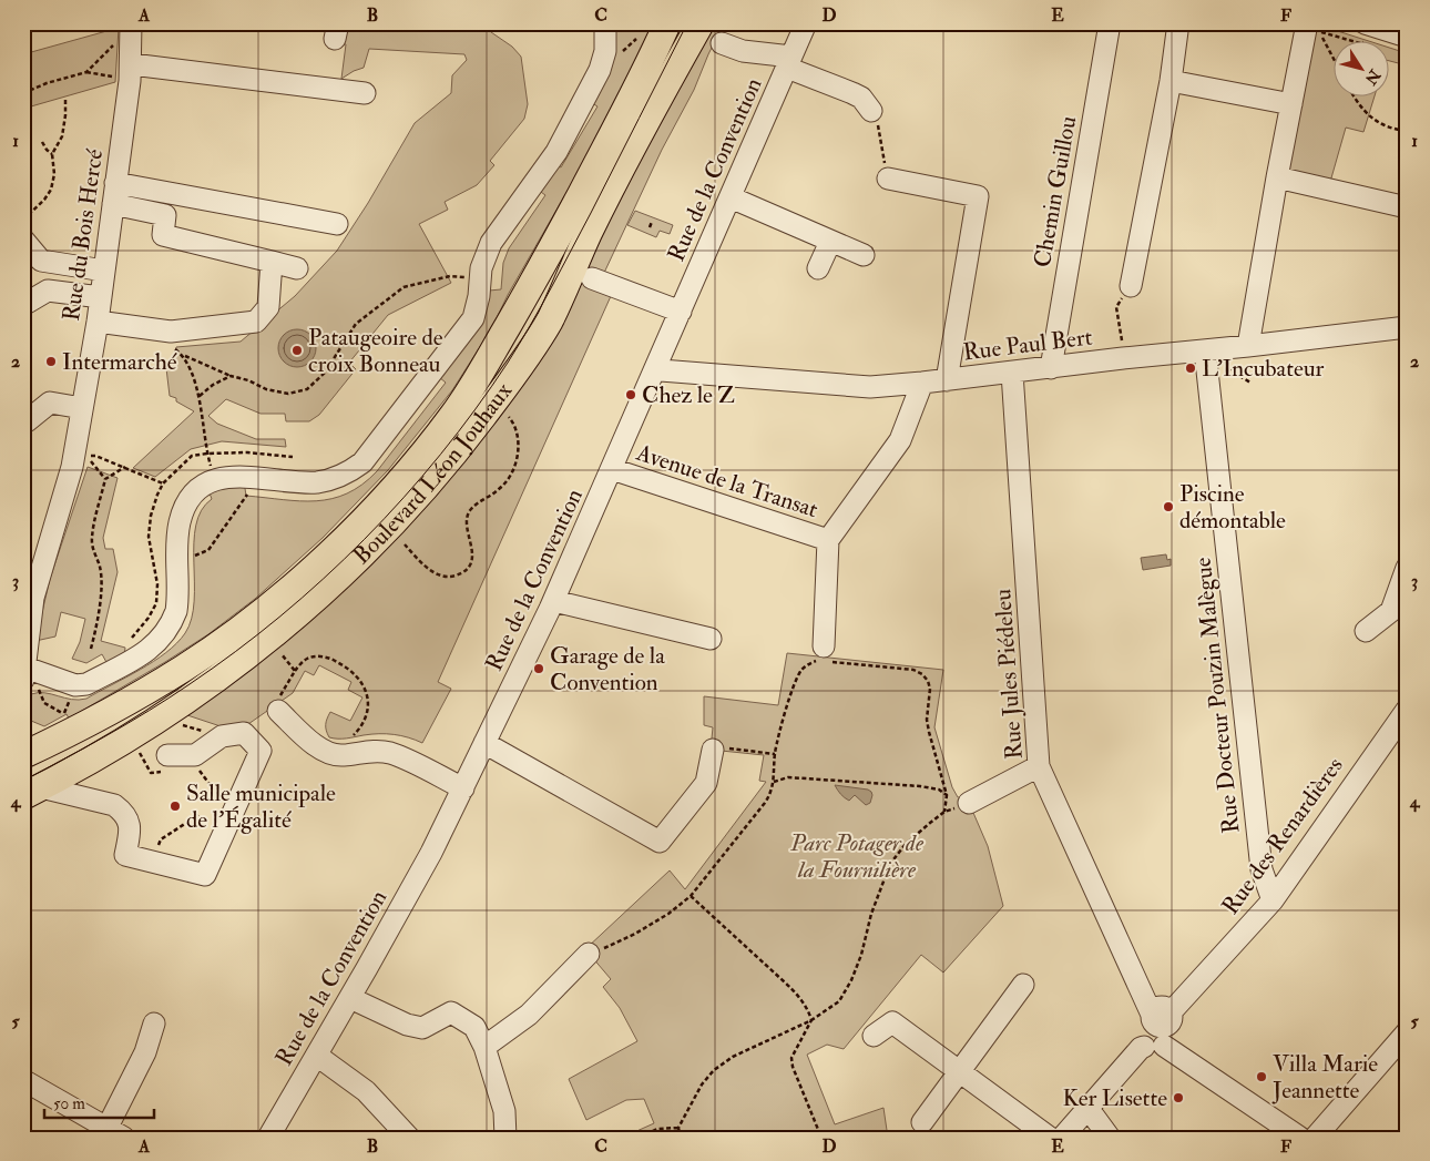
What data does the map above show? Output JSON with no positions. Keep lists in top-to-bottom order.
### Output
{
  "streets": {
    "main road": ["Boulevard Léon Jouhaux"],
    "street": [
      "Rue de la Convention",
      "Chemin Guillou",
      "Rue du Bois Hercé",
      "Rue Paul Bert",
      "Avenue de la Transat",
      "Rue Jules Piédeleu",
      "Rue Docteur Pouzin Malègue",
      "Rue des Renardières"
    ]
  },
  "crossings": [
    ["Rue de la Convention", "Rue Paul Bert"],
    ["Rue de la Convention", "Avenue de la Transat"],
    ["Chemin Guillou", "Rue Paul Bert"],
    ["Rue Paul Bert", "Rue Jules Piédeleu"],
    ["Rue Paul Bert", "Rue Docteur Pouzin Malègue"],
    ["Rue Jules Piédeleu", "Rue des Renardières"],
    ["Rue Docteur Pouzin Malègue", "Rue des Renardières"]
  ],
  "parks": ["Parc Potager de la Fournilière"],
  "places": [
    "Pataugeoire de croix Bonneau",
    "Intermarché",
    "L'Incubateur",
    "Chez le Z",
    "Piscine démontable",
    "Garage de la Convention",
    "Salle municipale de l'Égalité",
    "Villa Marie Jeannette",
    "Ker Lisette"
  ],
  "scale_bar": "50 m",
  "north": "bottom right",
  "grid": {
    "columns": [
      "A",
      "B",
      "C",
      "D",
      "E",
      "F"
    ],
    "rows": [
      "1",
      "2",
      "3",
      "4",
      "5"
    ]
  }
}
